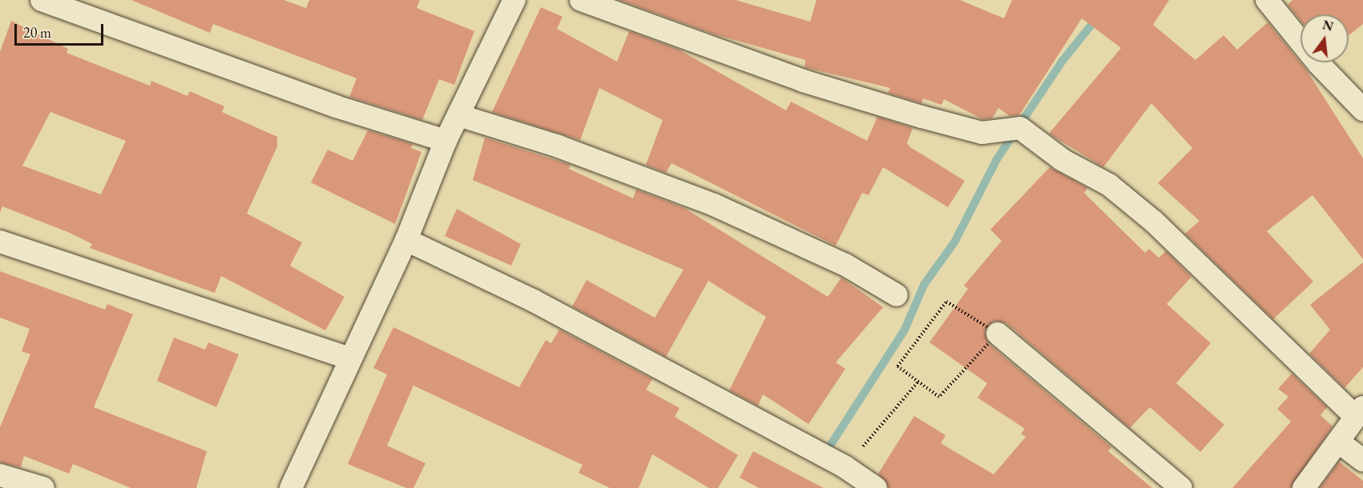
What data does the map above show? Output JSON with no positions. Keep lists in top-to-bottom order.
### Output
{
  "scale_bar": "20 m",
  "north": "top"
}
